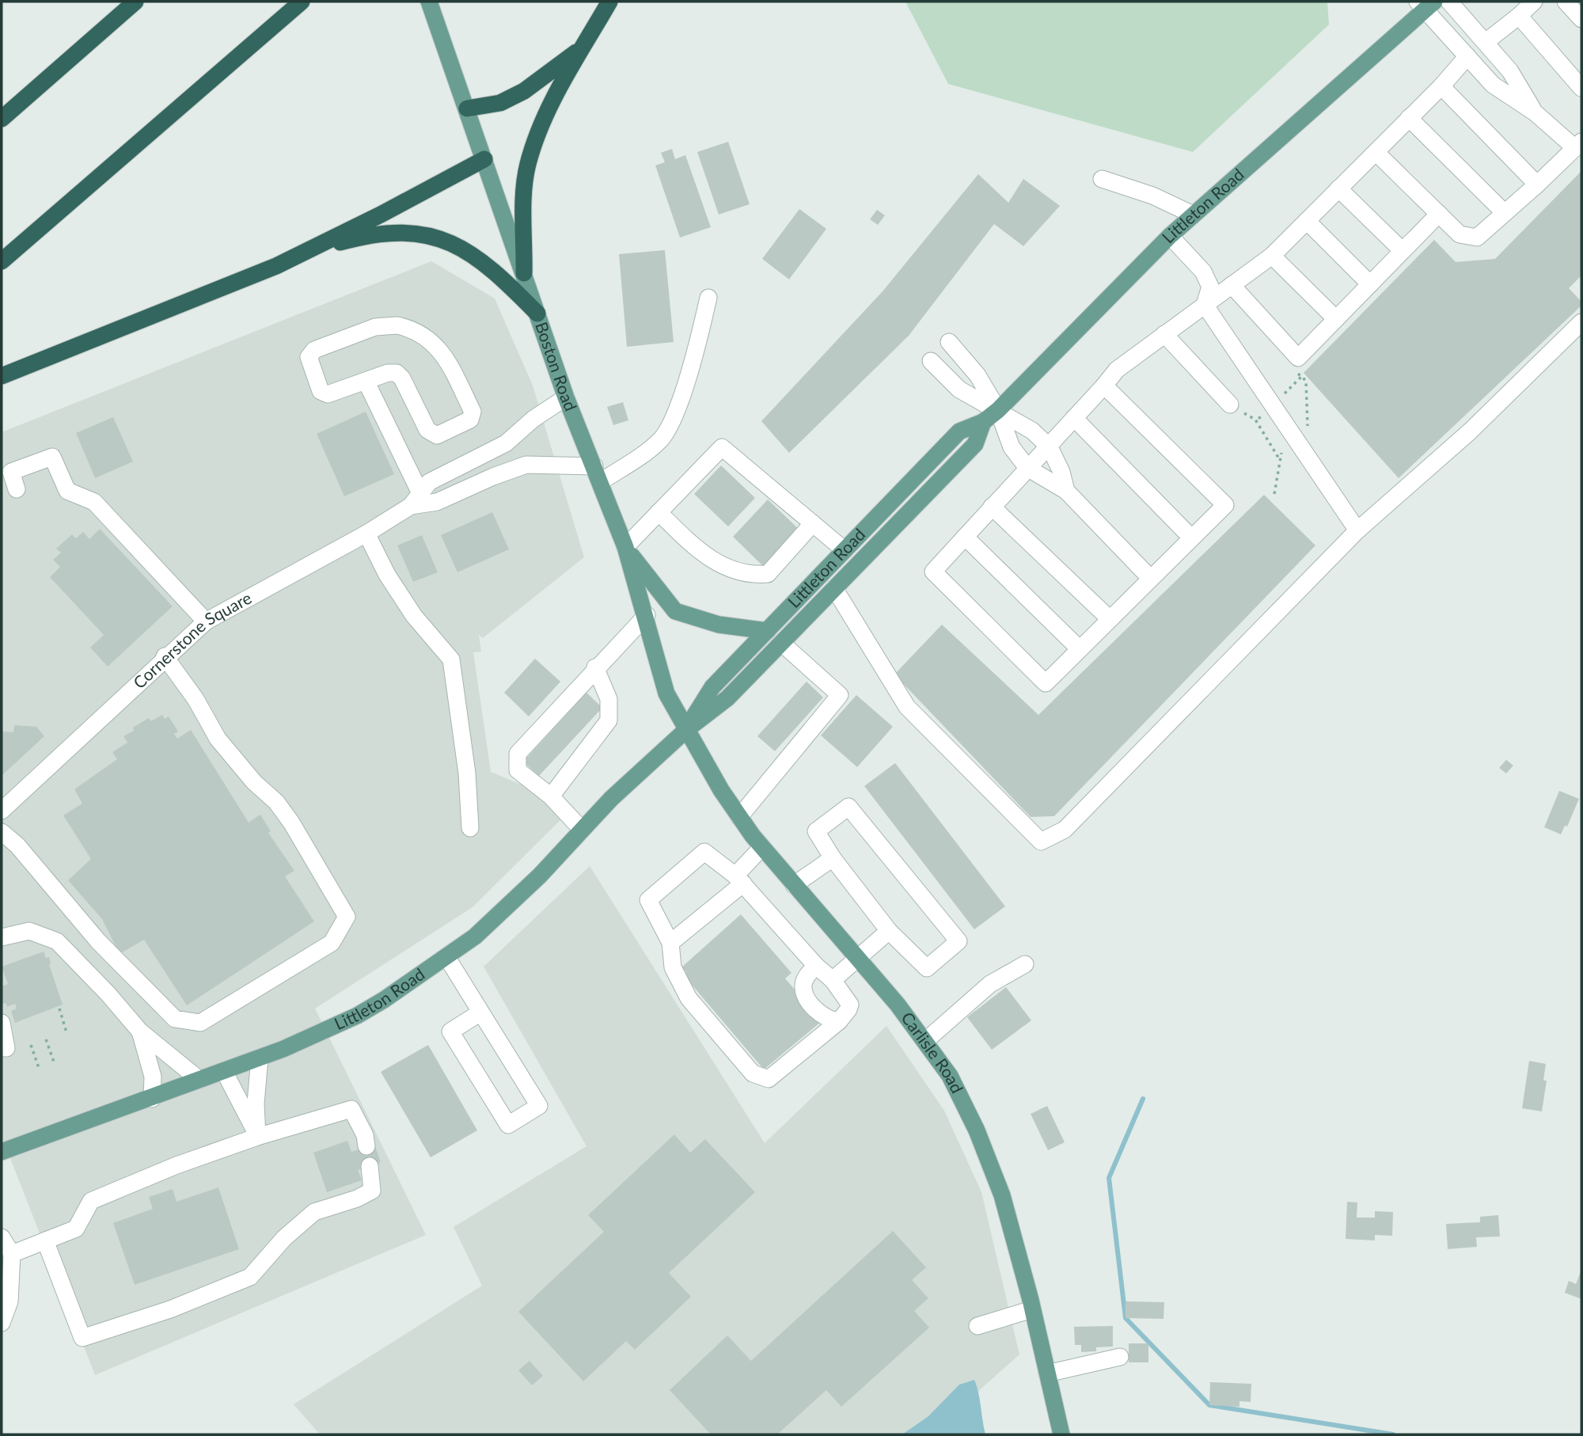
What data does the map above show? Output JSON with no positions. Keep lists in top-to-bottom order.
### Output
{
  "streets": {
    "main road": ["Littleton Road", "Boston Road", "Carlisle Road"],
    "lane": ["Cornerstone Square"]
  },
  "crossings": [
    ["Littleton Road", "Boston Road"],
    ["Littleton Road", "Carlisle Road"],
    ["Boston Road", "Cornerstone Square"],
    ["Boston Road", "Carlisle Road"]
  ]
}
